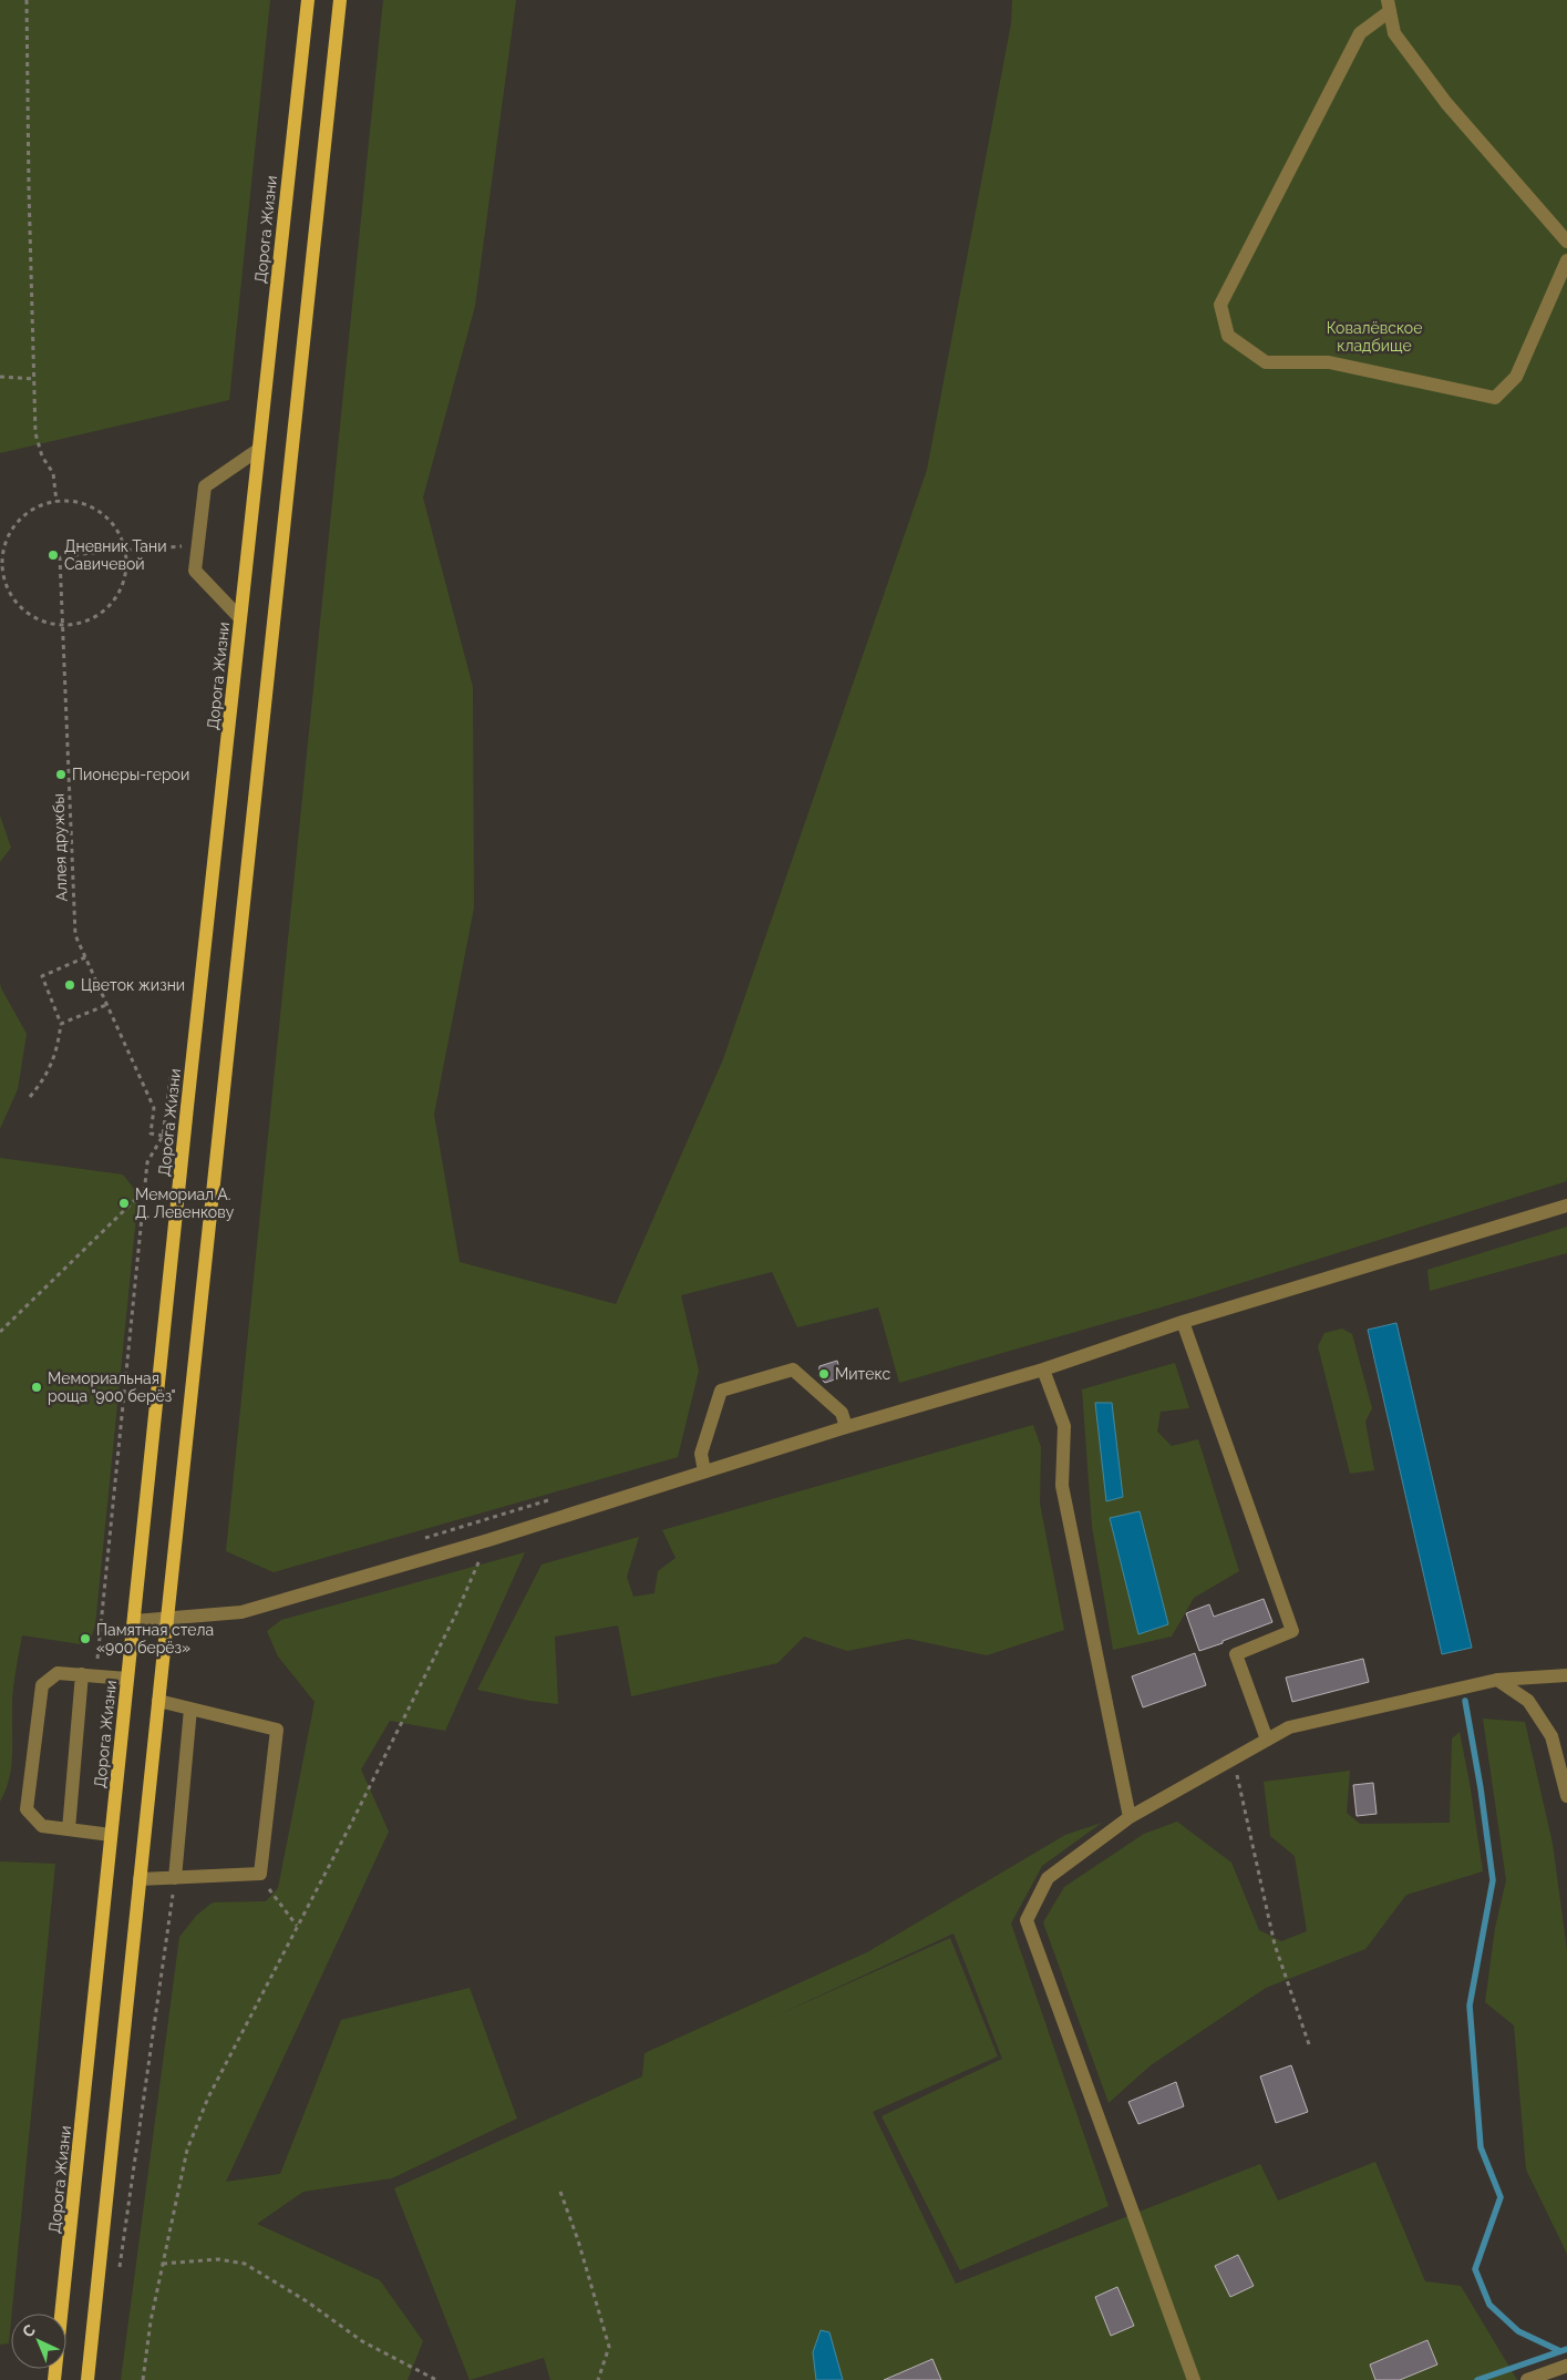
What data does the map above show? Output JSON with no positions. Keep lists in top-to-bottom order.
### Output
{
  "streets": {
    "main road": ["Дорога Жизни"],
    "path": ["Аллея дружбы"]
  },
  "parks": ["Ковалёвское кладбище"],
  "places": [
    "Дневник Тани Савичевой",
    "Пионеры-герои",
    "Цветок жизни",
    "Мемориал А. Д. Левенкову",
    "Митекс",
    "Мемориальная роща \"900 берёз\"",
    "Памятная стела «900 берёз»"
  ],
  "north": "top left"
}
